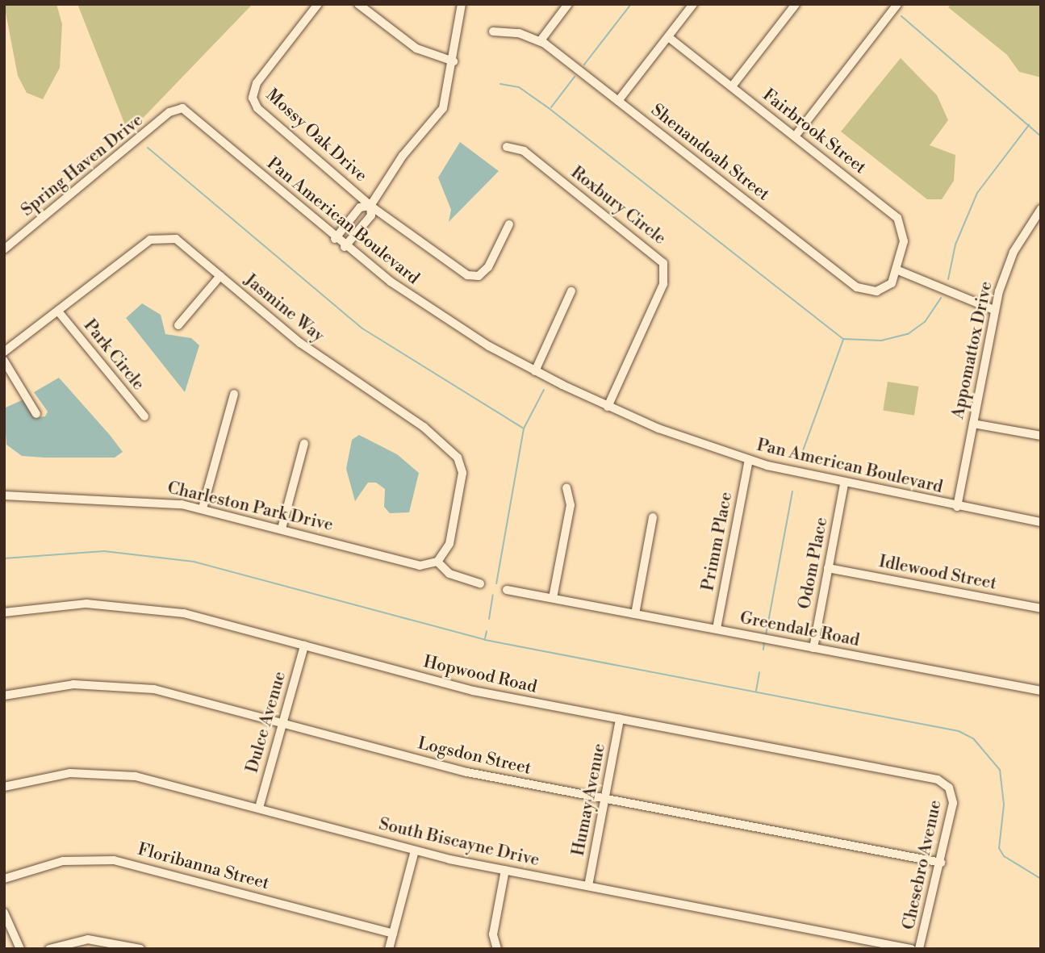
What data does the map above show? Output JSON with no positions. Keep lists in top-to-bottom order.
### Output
{
  "streets": {
    "street": [
      "Fairbrook Street",
      "Mossy Oak Drive",
      "Shenandoah Street",
      "Spring Haven Drive",
      "Roxbury Circle",
      "Pan American Boulevard",
      "Jasmine Way",
      "Appomattox Drive",
      "Park Circle",
      "Charleston Park Drive",
      "Primm Place",
      "Odom Place",
      "Idlewood Street",
      "Greendale Road",
      "Hopwood Road",
      "Dulce Avenue",
      "Logsdon Street",
      "Humay Avenue",
      "South Biscayne Drive",
      "Chesebro Avenue",
      "Floribanna Street"
    ]
  },
  "crossings": [
    ["Fairbrook Street", "Shenandoah Street"],
    ["Spring Haven Drive", "Pan American Boulevard"],
    ["Roxbury Circle", "Pan American Boulevard"],
    ["Pan American Boulevard", "Appomattox Drive"],
    ["Pan American Boulevard", "Primm Place"],
    ["Pan American Boulevard", "Odom Place"],
    ["Jasmine Way", "Park Circle"],
    ["Jasmine Way", "Charleston Park Drive"],
    ["Primm Place", "Greendale Road"],
    ["Odom Place", "Idlewood Street"],
    ["Odom Place", "Greendale Road"],
    ["Hopwood Road", "Dulce Avenue"],
    ["Hopwood Road", "Humay Avenue"],
    ["Hopwood Road", "Chesebro Avenue"],
    ["Dulce Avenue", "Logsdon Street"],
    ["Dulce Avenue", "South Biscayne Drive"],
    ["Logsdon Street", "Humay Avenue"],
    ["Logsdon Street", "Chesebro Avenue"],
    ["Humay Avenue", "South Biscayne Drive"]
  ]
}
